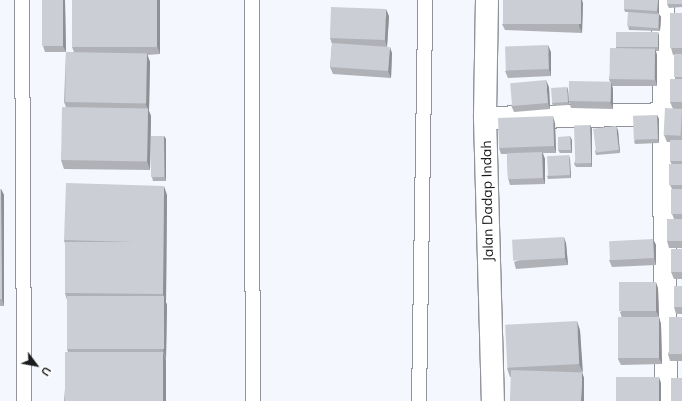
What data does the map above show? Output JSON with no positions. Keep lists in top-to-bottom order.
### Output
{
  "streets": {
    "street": ["Jalan Dadap Indah"]
  },
  "north": "bottom right"
}
